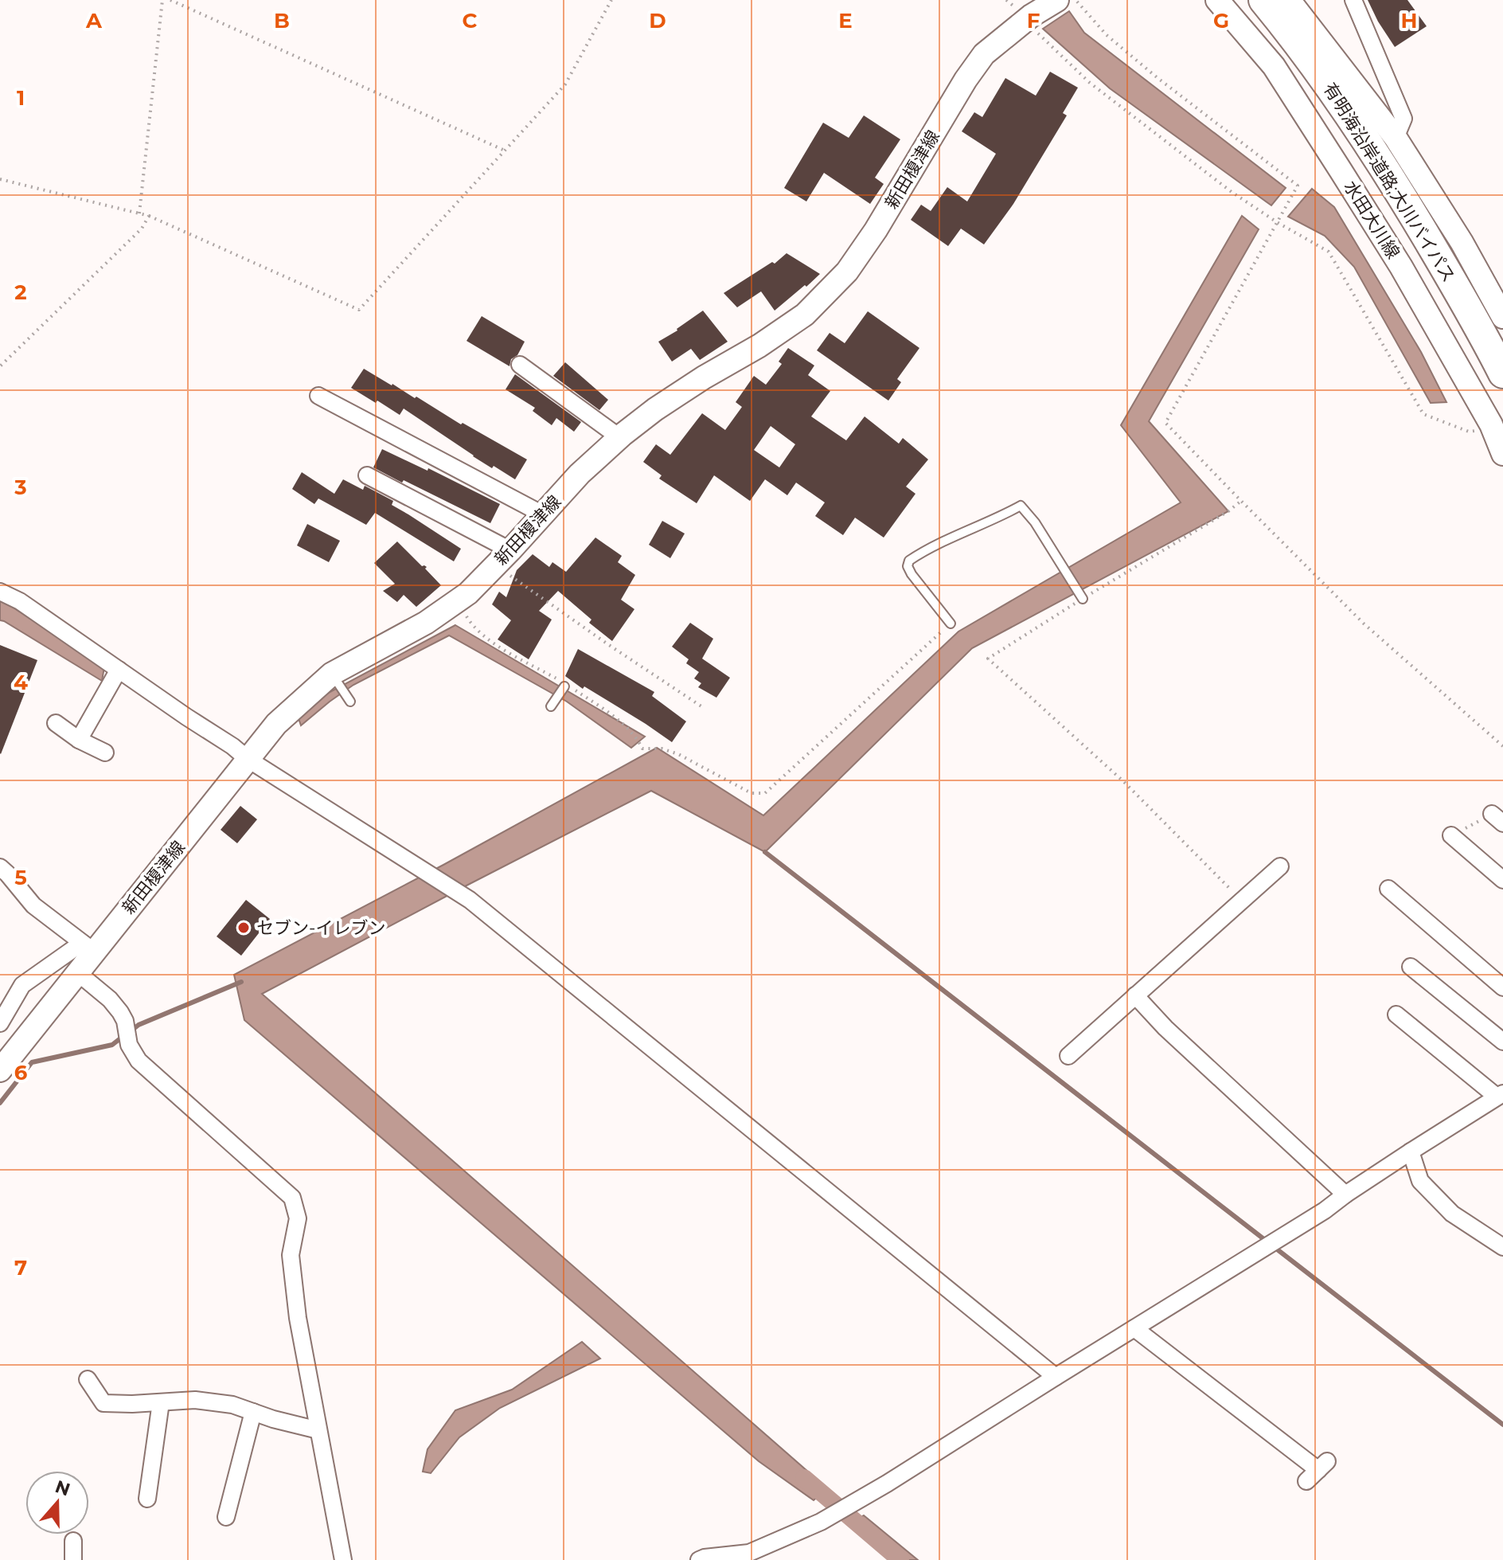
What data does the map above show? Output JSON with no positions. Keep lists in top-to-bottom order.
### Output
{
  "streets": {
    "highway": ["有明海沿岸道路;大川バイパス"],
    "main road": ["新田榎津線", "水田大川線"]
  },
  "places": ["セブン-イレブン"],
  "north": "top",
  "grid": {
    "columns": [
      "A",
      "B",
      "C",
      "D",
      "E",
      "F",
      "G",
      "H"
    ],
    "rows": [
      "1",
      "2",
      "3",
      "4",
      "5",
      "6",
      "7"
    ]
  }
}
